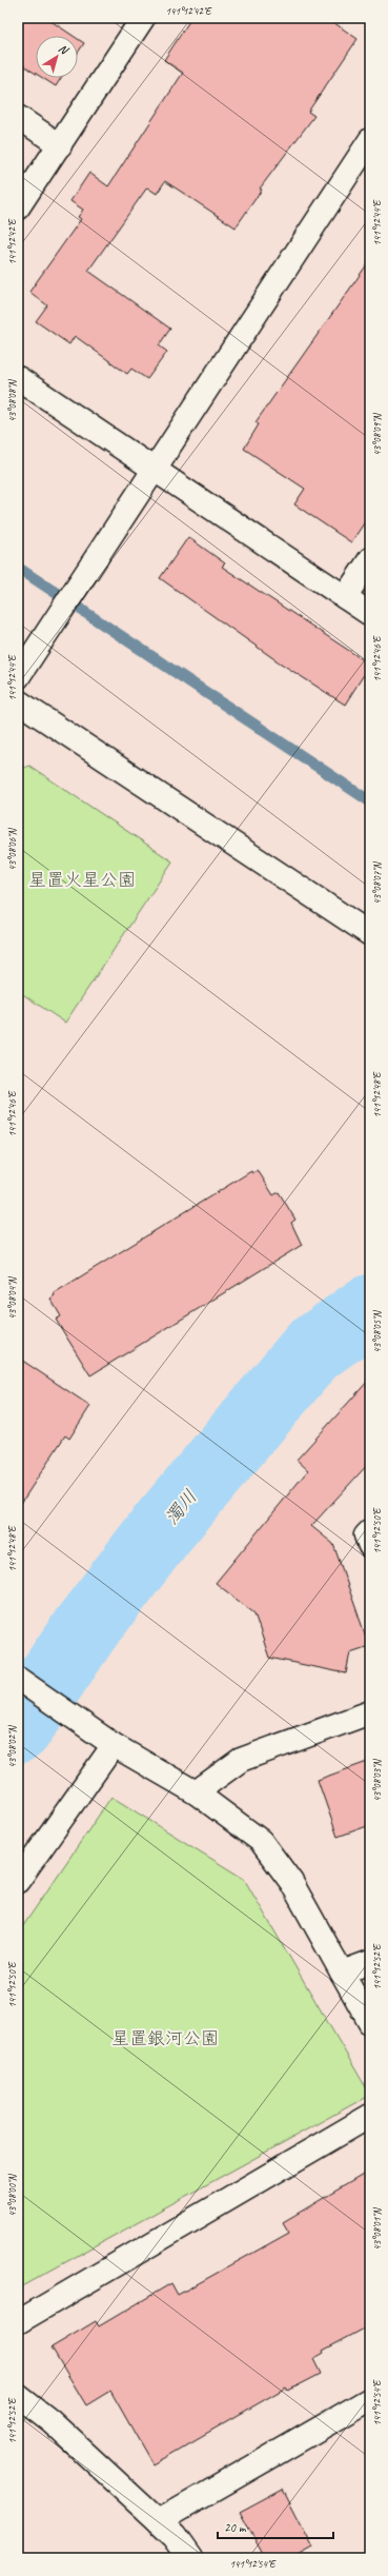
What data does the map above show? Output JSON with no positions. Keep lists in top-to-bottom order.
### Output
{
  "water": ["濁川"],
  "parks": ["星置火星公園", "星置銀河公園"],
  "scale_bar": "20 m",
  "north": "top right",
  "coordinates": [
    "141°12'42\"E",
    "141°12'44\"E",
    "43°08'08\"N",
    "43°08'09\"N",
    "141°12'46\"E",
    "43°08'06\"N",
    "43°08'07\"N",
    "141°12'48\"E",
    "43°08'04\"N",
    "43°08'05\"N",
    "141°12'50\"E",
    "43°08'02\"N",
    "43°08'03\"N",
    "141°12'52\"E",
    "43°08'00\"N",
    "43°08'01\"N",
    "141°12'54\"E"
  ]
}
